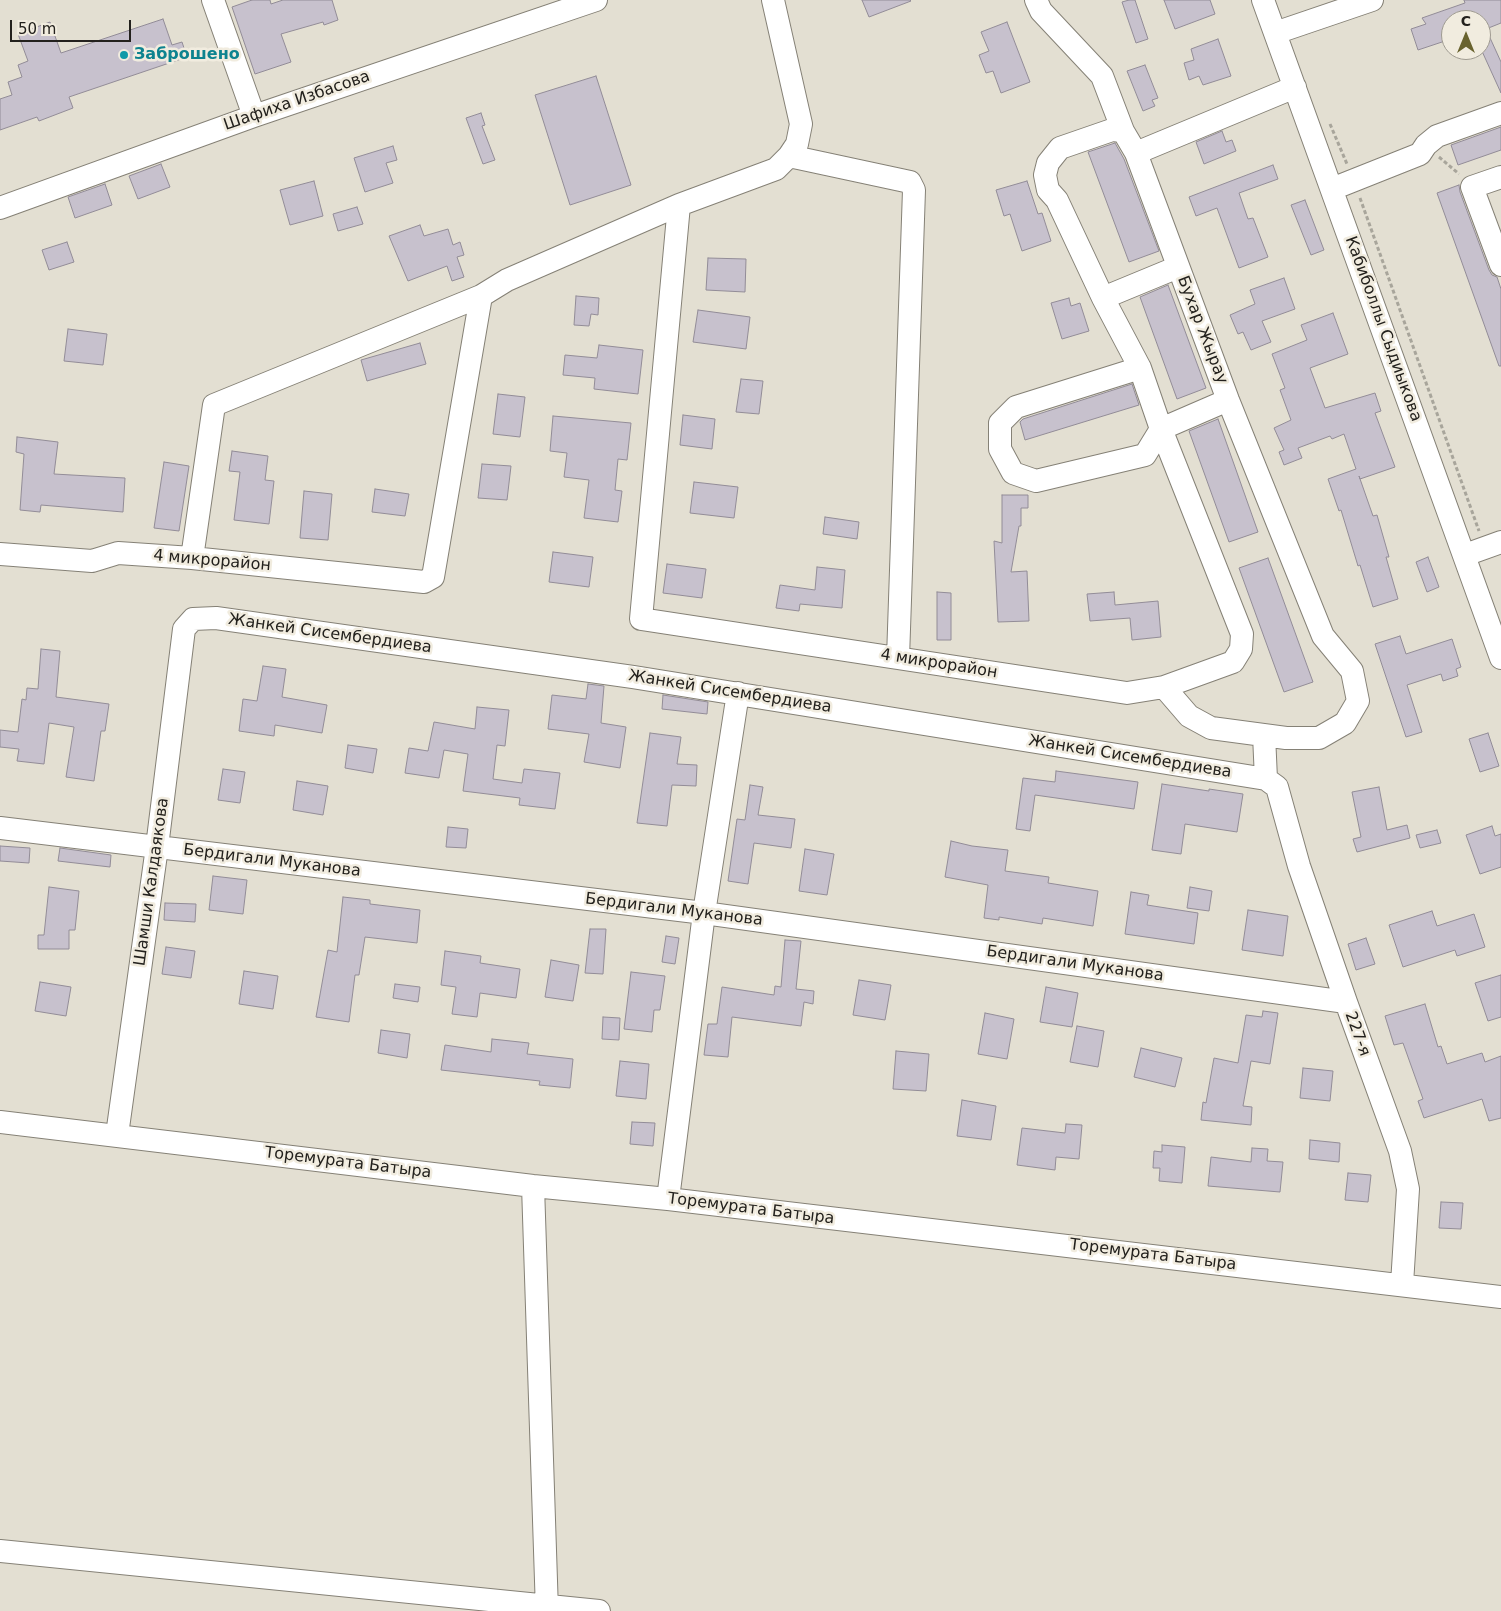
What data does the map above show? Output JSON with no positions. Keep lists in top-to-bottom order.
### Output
{
  "streets": {
    "street": [
      "Шафиха Избасова",
      "Кабиболлы Сыдиыкова",
      "Бухар Жырау",
      "4 микрорайон",
      "Жанкей Сисембердиева",
      "Бердигали Муканова",
      "Шамши Калдаякова",
      "227-я",
      "Торемурата Батыра"
    ]
  },
  "crossings": [
    ["Бухар Жырау", "227-я"],
    ["Жанкей Сисембердиева", "Шамши Калдаякова"],
    ["Жанкей Сисембердиева", "227-я"],
    ["Бердигали Муканова", "Шамши Калдаякова"],
    ["Бердигали Муканова", "227-я"],
    ["Шамши Калдаякова", "Торемурата Батыра"],
    ["227-я", "Торемурата Батыра"]
  ],
  "places": ["Заброшено"],
  "scale_bar": "50 m",
  "north": "top"
}
